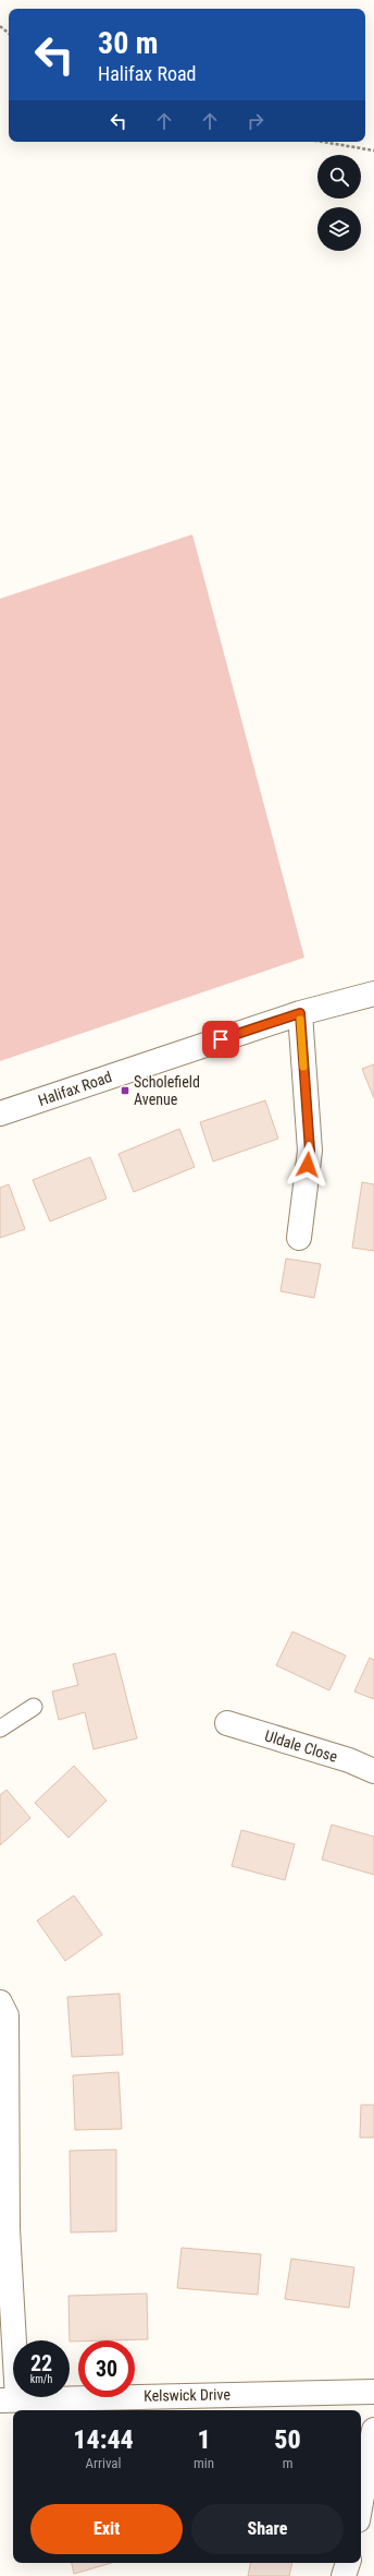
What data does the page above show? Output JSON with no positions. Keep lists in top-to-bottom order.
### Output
{
  "streets": {
    "street": ["Halifax Road", "Uldale Close", "Kelswick Drive"]
  },
  "places": {
    "transit": ["Scholefield Avenue"]
  },
  "page": {
    "turn": ["30 m", "Halifax Road"],
    "speed": "22 km/h",
    "limit": "30",
    "eta": [
      "14:44",
      "Arrival",
      "1",
      "min",
      "50",
      "m"
    ],
    "buttons": ["Exit", "Share"]
  }
}
